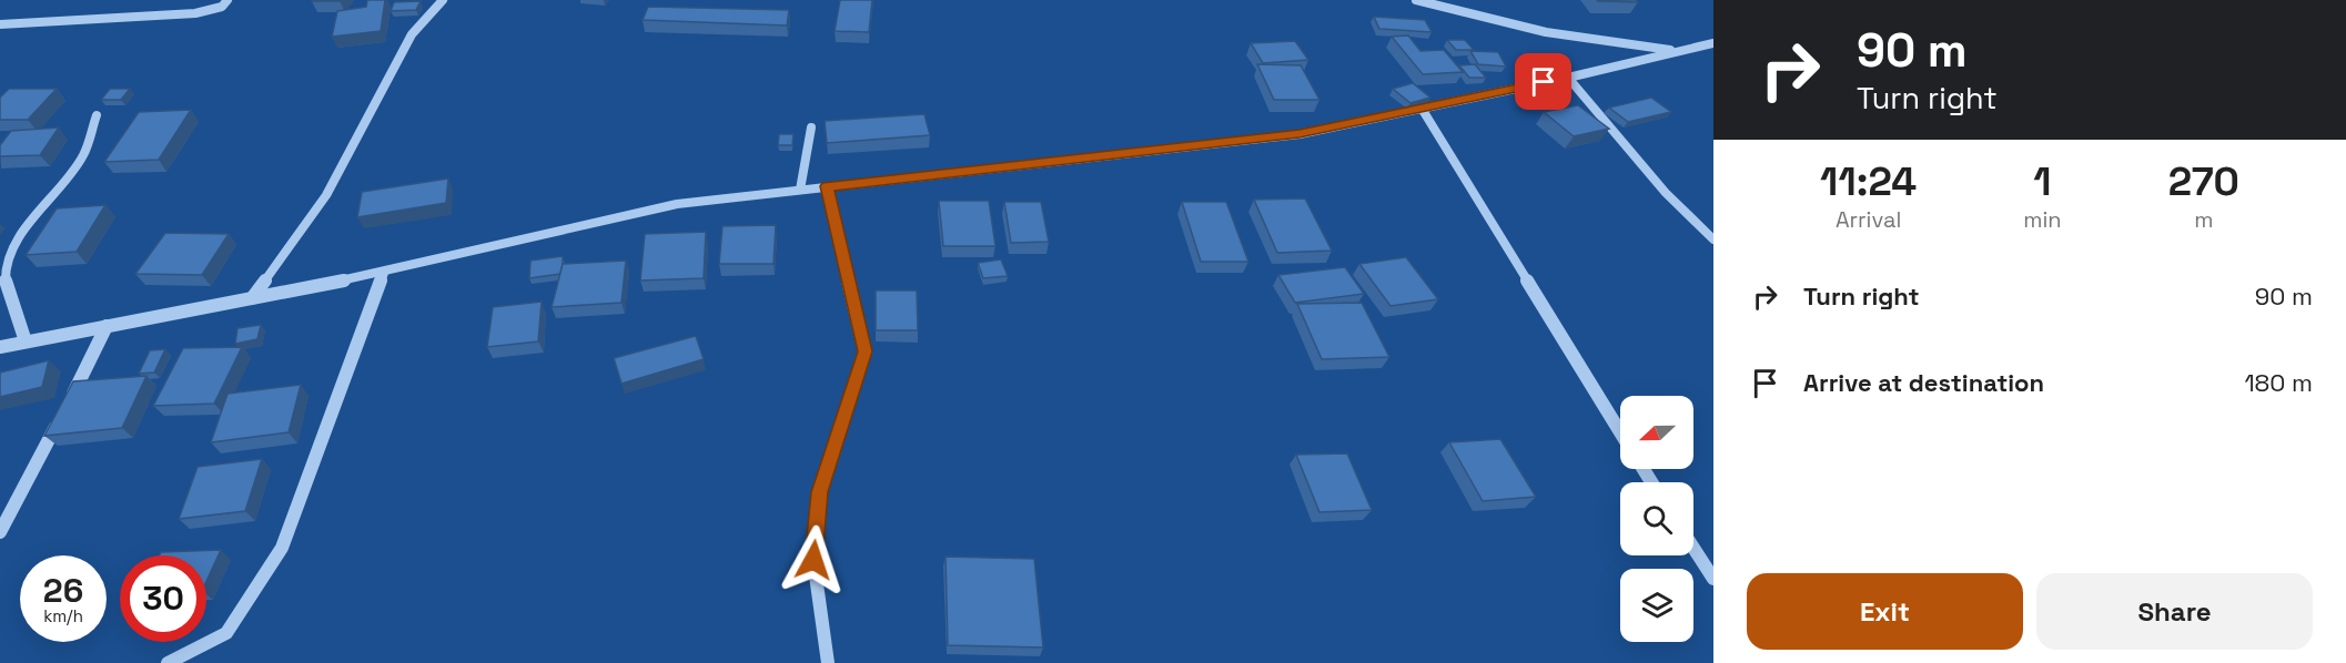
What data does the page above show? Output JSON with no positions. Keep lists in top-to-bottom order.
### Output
{
  "north": "left",
  "page": {
    "turn": ["90 m", "Turn right"],
    "eta": [
      "11:24",
      "Arrival",
      "1",
      "min",
      "270",
      "m"
    ],
    "list": [
      {
        "name": "Turn right",
        "value": "90 m"
      },
      {
        "name": "Arrive at destination",
        "value": "180 m"
      }
    ],
    "speed": "26 km/h",
    "limit": "30",
    "buttons": ["Exit", "Share"]
  }
}
